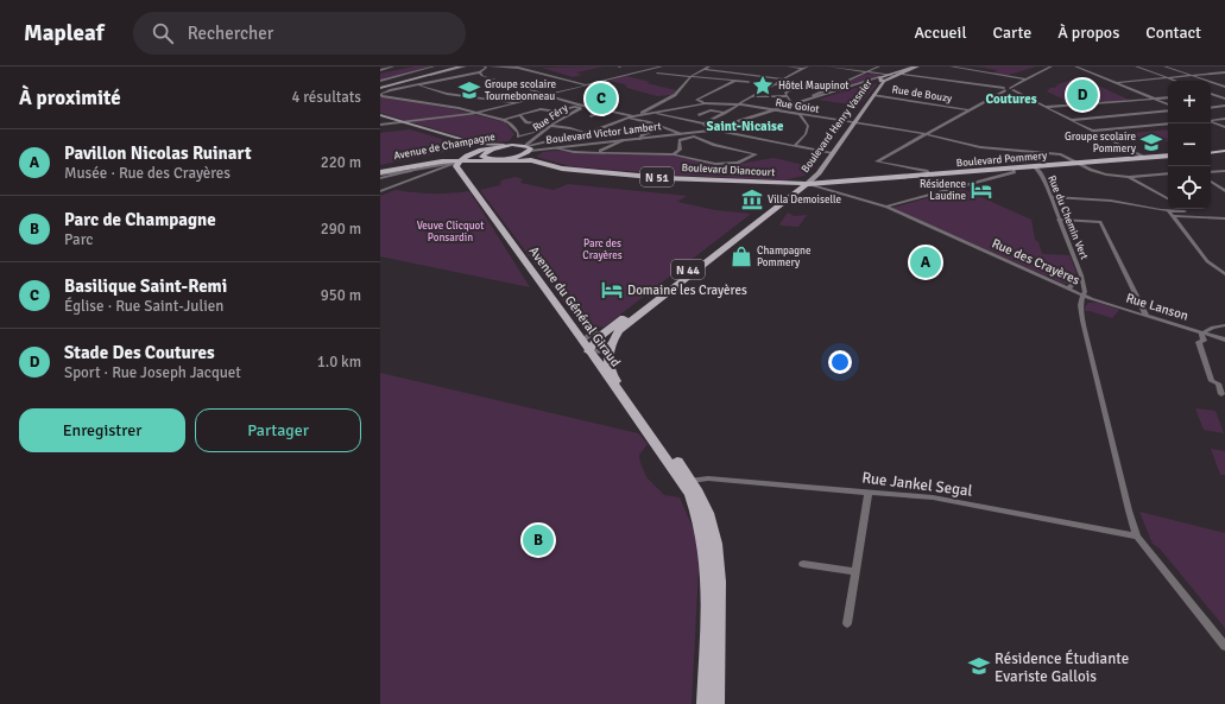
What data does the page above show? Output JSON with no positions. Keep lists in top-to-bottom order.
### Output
{
  "streets": {
    "main road": [
      "Boulevard Henry Vasnier",
      "Avenue de Champagne",
      "Boulevard Pommery",
      "Boulevard Diancourt",
      "N 51",
      "N 44",
      "Avenue du Général Giraud"
    ],
    "street": [
      "Rue de Bouzy",
      "Rue Goiot",
      "Rue Féry",
      "Boulevard Victor Lambert",
      "Rue du Chemin Vert",
      "Rue des Crayères",
      "Rue Lanson",
      "Rue Jankel Segal"
    ]
  },
  "crossings": [
    ["Rue de Bouzy", "Boulevard Henry Vasnier"],
    ["Rue Goiot", "Rue Féry"],
    ["Rue Goiot", "Boulevard Henry Vasnier"],
    ["Rue Goiot", "Boulevard Victor Lambert"],
    ["Rue Goiot", "Avenue de Champagne"],
    ["Rue Goiot", "Boulevard Pommery"],
    ["Rue Féry", "Boulevard Victor Lambert"],
    ["Rue Féry", "Avenue de Champagne"],
    ["Boulevard Henry Vasnier", "Boulevard Pommery"],
    ["Boulevard Henry Vasnier", "Boulevard Diancourt"],
    ["Boulevard Henry Vasnier", "Rue des Crayères"],
    ["Boulevard Henry Vasnier", "N 44"],
    ["Boulevard Henry Vasnier", "Avenue du Général Giraud"],
    ["Boulevard Victor Lambert", "Avenue de Champagne"],
    ["Avenue de Champagne", "Boulevard Diancourt"],
    ["Avenue de Champagne", "Avenue du Général Giraud"],
    ["Boulevard Pommery", "Boulevard Diancourt"],
    ["Boulevard Pommery", "Rue du Chemin Vert"],
    ["Boulevard Pommery", "Rue des Crayères"],
    ["Boulevard Diancourt", "Rue des Crayères"],
    ["Rue du Chemin Vert", "Rue des Crayères"],
    ["Rue du Chemin Vert", "Rue Lanson"],
    ["Rue des Crayères", "Rue Lanson"],
    ["Rue des Crayères", "Rue Jankel Segal"],
    ["Avenue du Général Giraud", "Rue Jankel Segal"]
  ],
  "districts": ["Coutures", "Saint-Nicaise"],
  "parks": ["Veuve Clicquot Ponsardin", "Parc des Crayères"],
  "places": {
    "place": ["Hôtel Maupinot"],
    "school or university": ["Groupe scolaire Tournebonneau", "Groupe scolaire Pommery", "Résidence Étudiante Evariste Gallois"],
    "hotel": ["Résidence Laudine", "Domaine les Crayères"],
    "museum": ["Villa Demoiselle"],
    "shop": ["Champagne Pommery"]
  },
  "page": {
    "header": "Mapleaf",
    "search": "Rechercher",
    "nav": [
      "Accueil",
      "Carte",
      "À propos",
      "Contact"
    ],
    "heading": ["À proximité", "4 résultats"],
    "pins": [
      "D",
      "C",
      "A",
      "B"
    ],
    "map_buttons": ["+", "−"],
    "list": [
      {
        "mark": "A",
        "name": "Pavillon Nicolas Ruinart",
        "note": "Musée · Rue des Crayères",
        "value": "220 m"
      },
      {
        "mark": "B",
        "name": "Parc de Champagne",
        "note": "Parc",
        "value": "290 m"
      },
      {
        "mark": "C",
        "name": "Basilique Saint-Remi",
        "note": "Église · Rue Saint-Julien",
        "value": "950 m"
      },
      {
        "mark": "D",
        "name": "Stade Des Coutures",
        "note": "Sport · Rue Joseph Jacquet",
        "value": "1.0 km"
      }
    ],
    "buttons": ["Enregistrer", "Partager"]
  }
}
